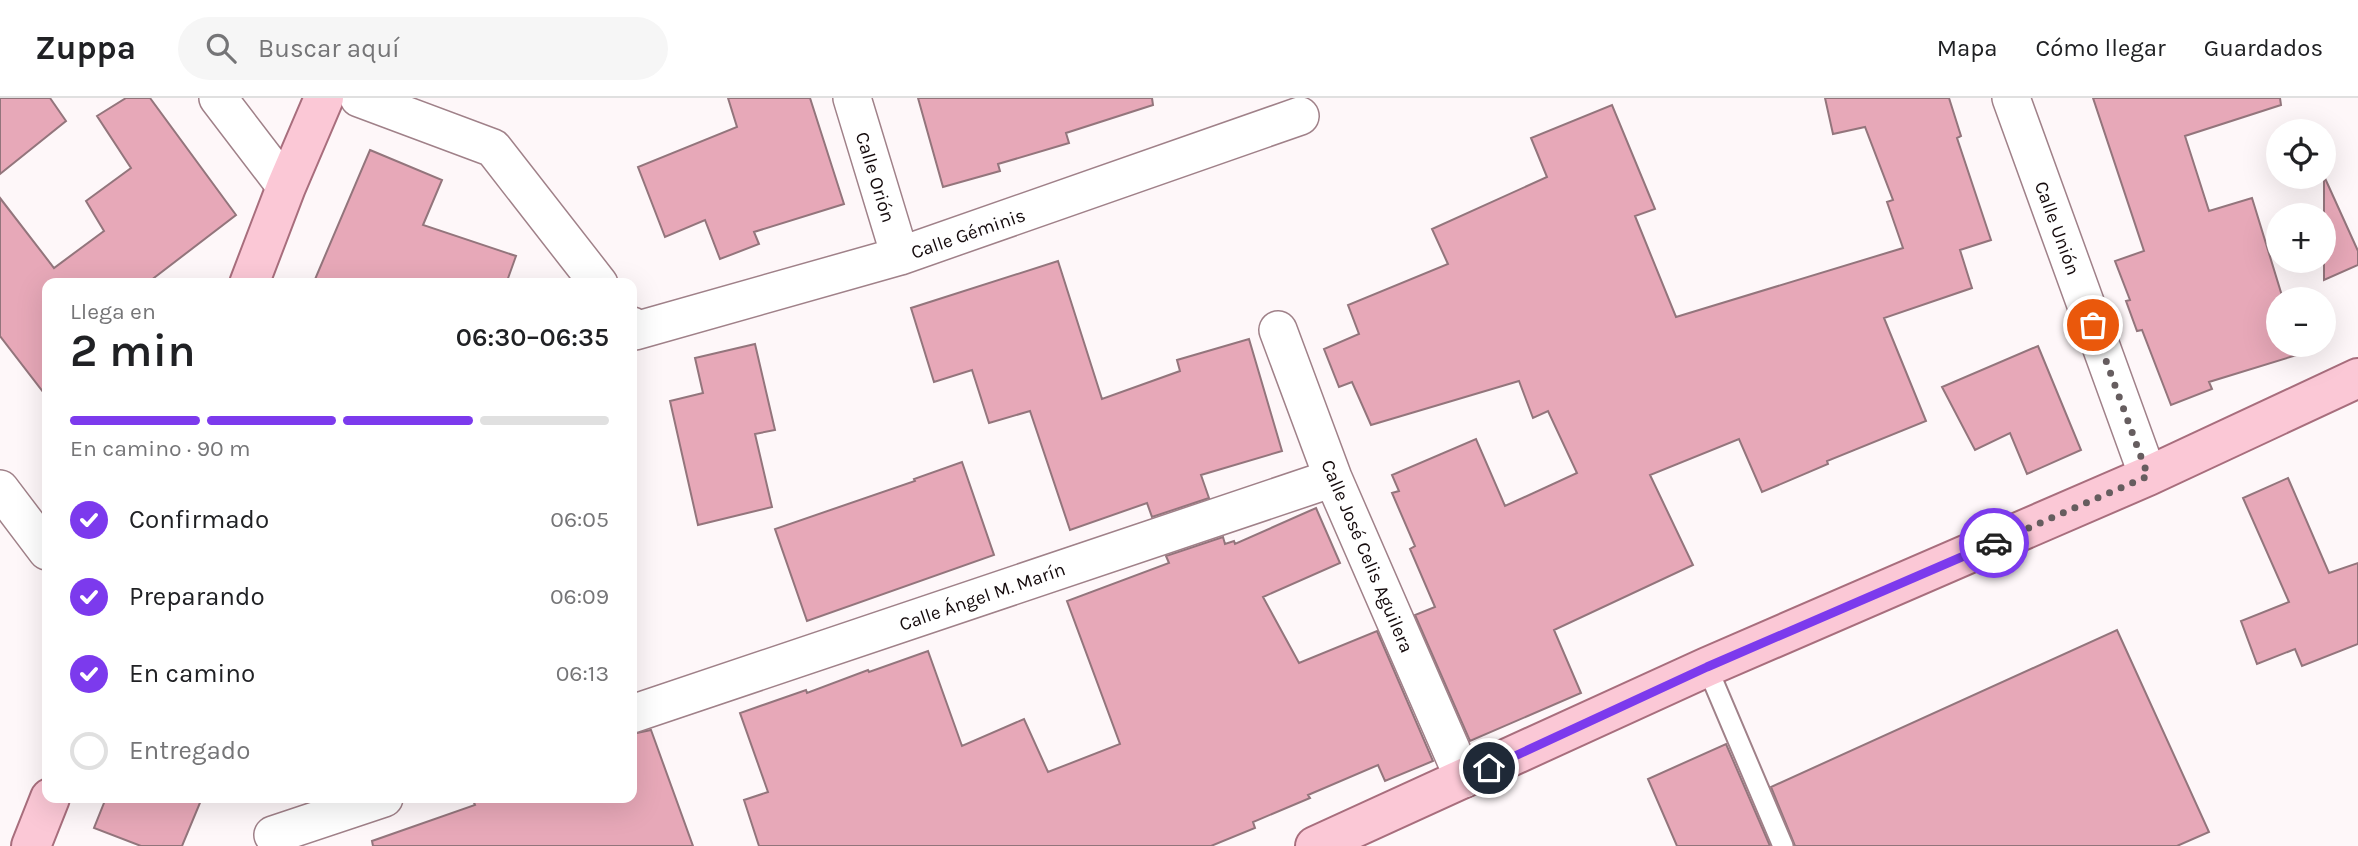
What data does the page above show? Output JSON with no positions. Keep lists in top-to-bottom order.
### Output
{
  "streets": {
    "street": [
      "Calle Orión",
      "Calle Unión",
      "Calle Géminis",
      "Calle José Celis Aguilera",
      "Calle Ángel M. Marín"
    ]
  },
  "crossings": [
    ["Calle Orión", "Calle Géminis"],
    ["Calle José Celis Aguilera", "Calle Ángel M. Marín"]
  ],
  "page": {
    "header": "Zuppa",
    "search": "Buscar aquí",
    "nav": ["Mapa", "Cómo llegar", "Guardados"],
    "map_buttons": ["+", "−"],
    "heading": ["2 min", "Llega en", "06:30–06:35"],
    "bar": "En camino · 90 m",
    "list": [
      ["Confirmado", "06:05"],
      ["Preparando", "06:09"],
      ["En camino", "06:13"],
      "Entregado"
    ]
  }
}
